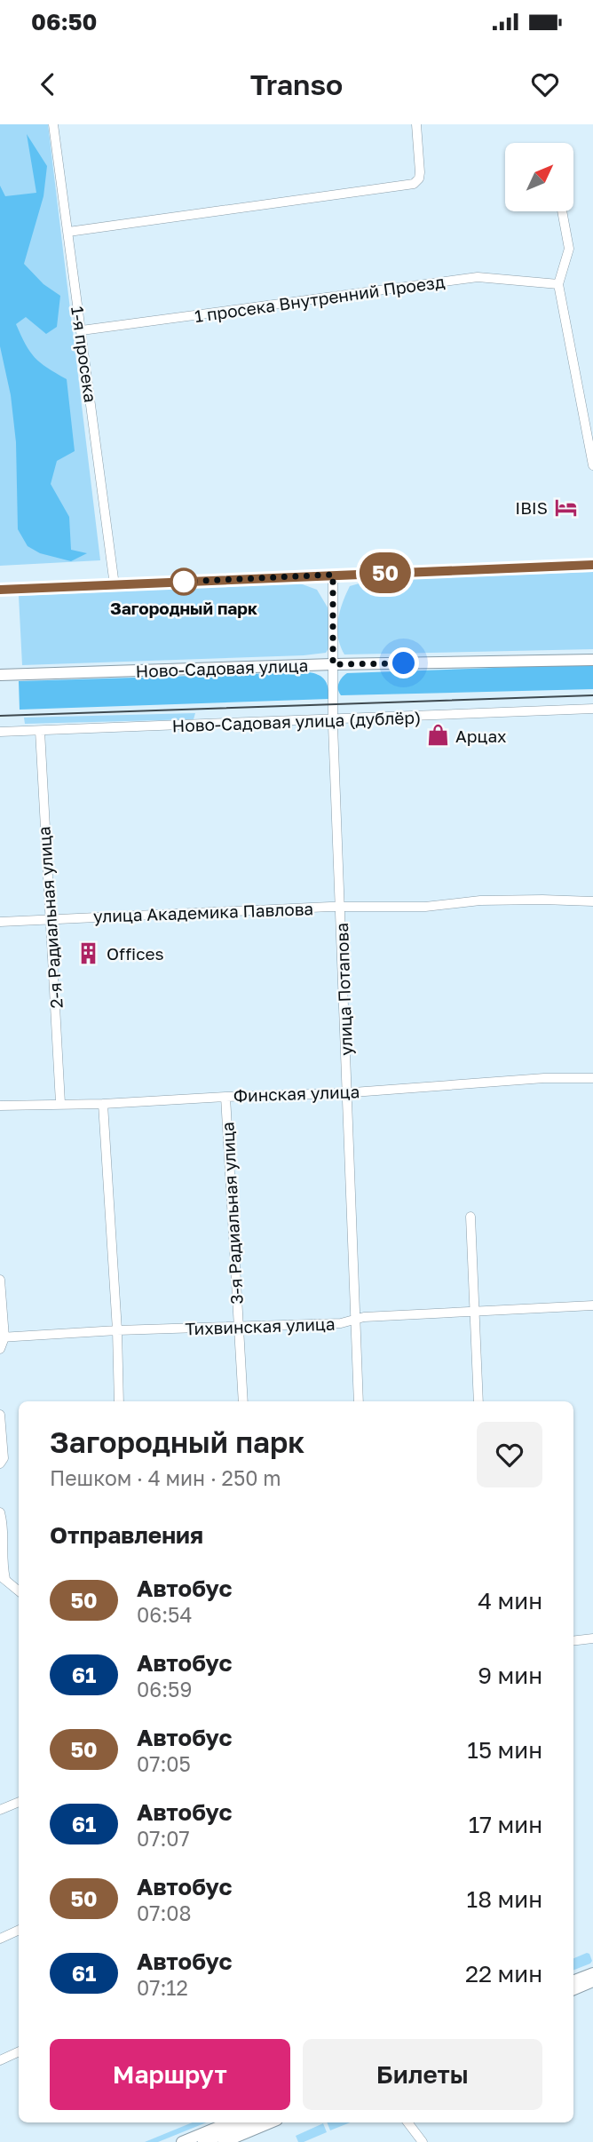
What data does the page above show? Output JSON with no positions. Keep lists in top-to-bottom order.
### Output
{
  "streets": {
    "main road": ["Ново-Садовая улица"],
    "street": [
      "1 просека Внутренний Проезд",
      "1-я просека",
      "Ново-Садовая улица (дублёр)",
      "улица Академика Павлова",
      "2-я Радиальная улица",
      "улица Потапова",
      "Финская улица",
      "3-я Радиальная улица",
      "Тихвинская улица"
    ]
  },
  "crossings": [
    ["1 просека Внутренний Проезд", "1-я просека"],
    ["Ново-Садовая улица", "улица Потапова"],
    ["Ново-Садовая улица (дублёр)", "2-я Радиальная улица"],
    ["Ново-Садовая улица (дублёр)", "улица Потапова"],
    ["улица Академика Павлова", "2-я Радиальная улица"],
    ["улица Академика Павлова", "улица Потапова"],
    ["2-я Радиальная улица", "Финская улица"],
    ["улица Потапова", "Финская улица"],
    ["улица Потапова", "Тихвинская улица"],
    ["Финская улица", "3-я Радиальная улица"],
    ["3-я Радиальная улица", "Тихвинская улица"]
  ],
  "places": {
    "hotel": ["IBIS"],
    "other": ["Загородный парк"],
    "shop": ["Арцах"],
    "building": ["Offices"]
  },
  "lines": ["bus line 50"],
  "north": "top right",
  "page": {
    "status": "06:50",
    "header": "Transo",
    "on_map": "50",
    "heading": [
      ["Загородный парк", "Пешком · 4 мин · 250 m"],
      "Отправления"
    ],
    "list": [
      {
        "mark": "50",
        "name": "Автобус",
        "note": "06:54",
        "value": "4 мин"
      },
      {
        "mark": "61",
        "name": "Автобус",
        "note": "06:59",
        "value": "9 мин"
      },
      {
        "mark": "50",
        "name": "Автобус",
        "note": "07:05",
        "value": "15 мин"
      },
      {
        "mark": "61",
        "name": "Автобус",
        "note": "07:07",
        "value": "17 мин"
      },
      {
        "mark": "50",
        "name": "Автобус",
        "note": "07:08",
        "value": "18 мин"
      },
      {
        "mark": "61",
        "name": "Автобус",
        "note": "07:12",
        "value": "22 мин"
      }
    ],
    "buttons": ["Маршрут", "Билеты"]
  }
}
